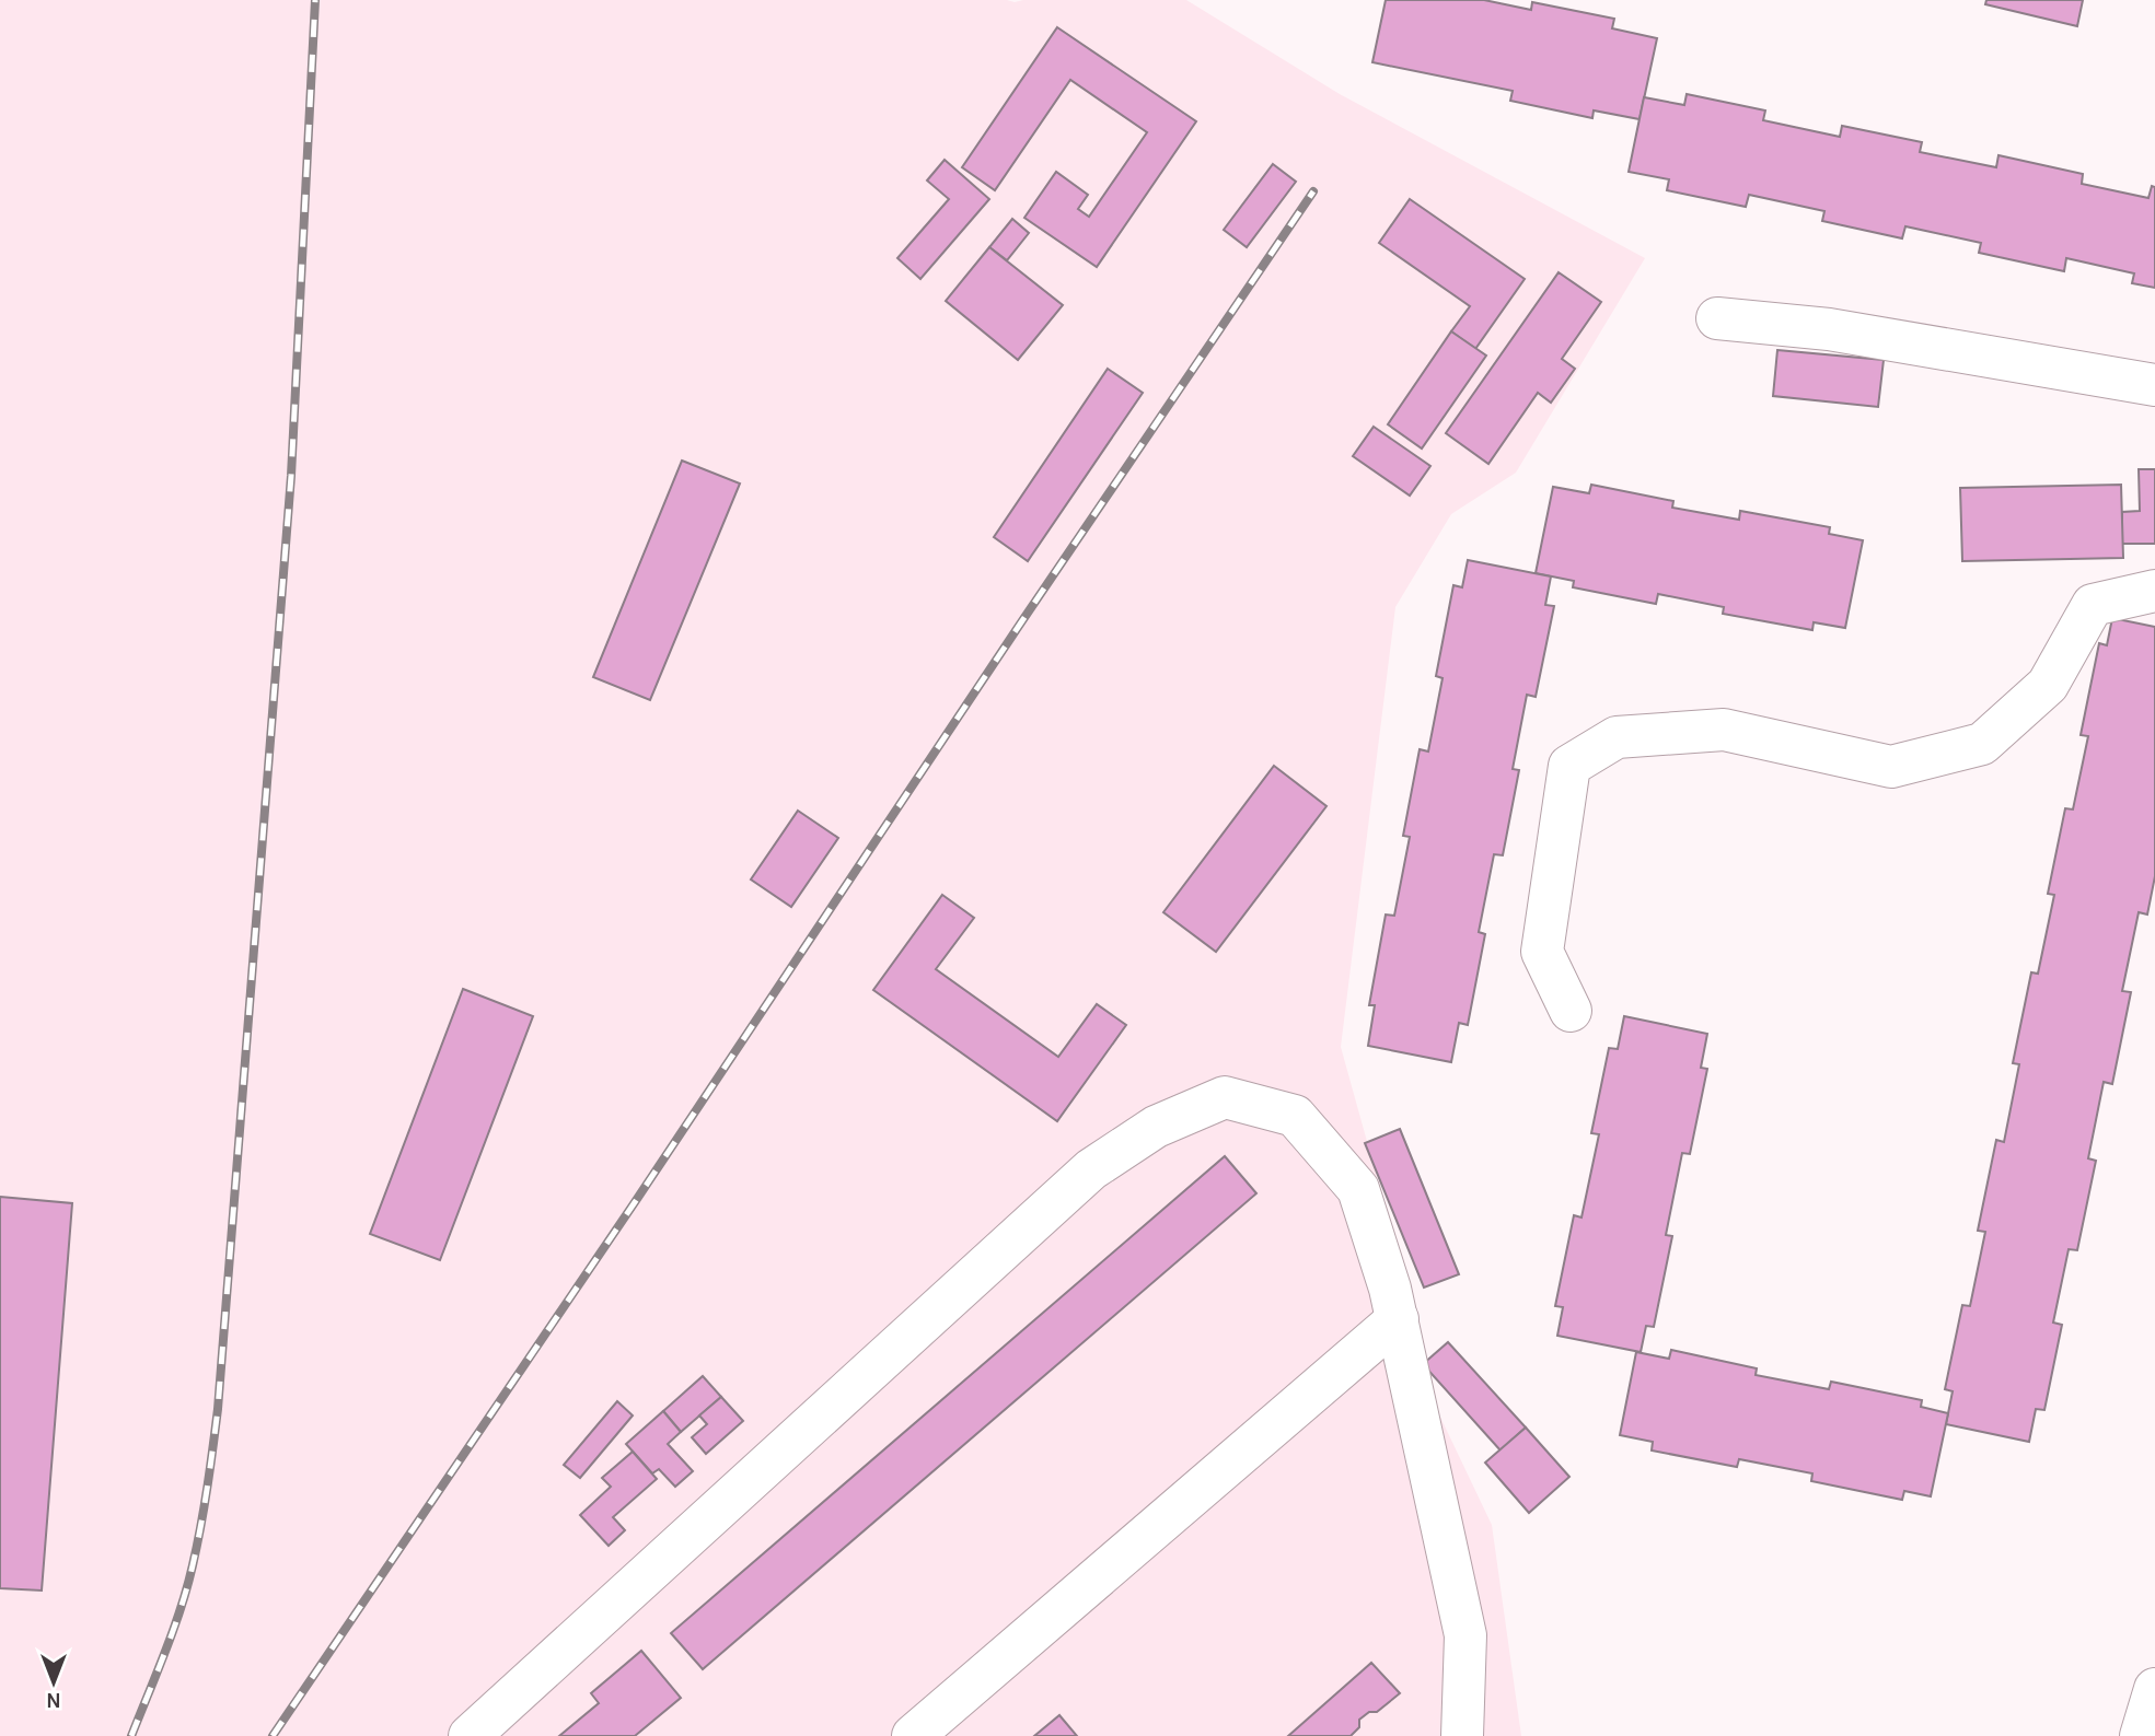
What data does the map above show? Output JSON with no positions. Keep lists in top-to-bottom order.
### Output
{
  "north": "bottom"
}
